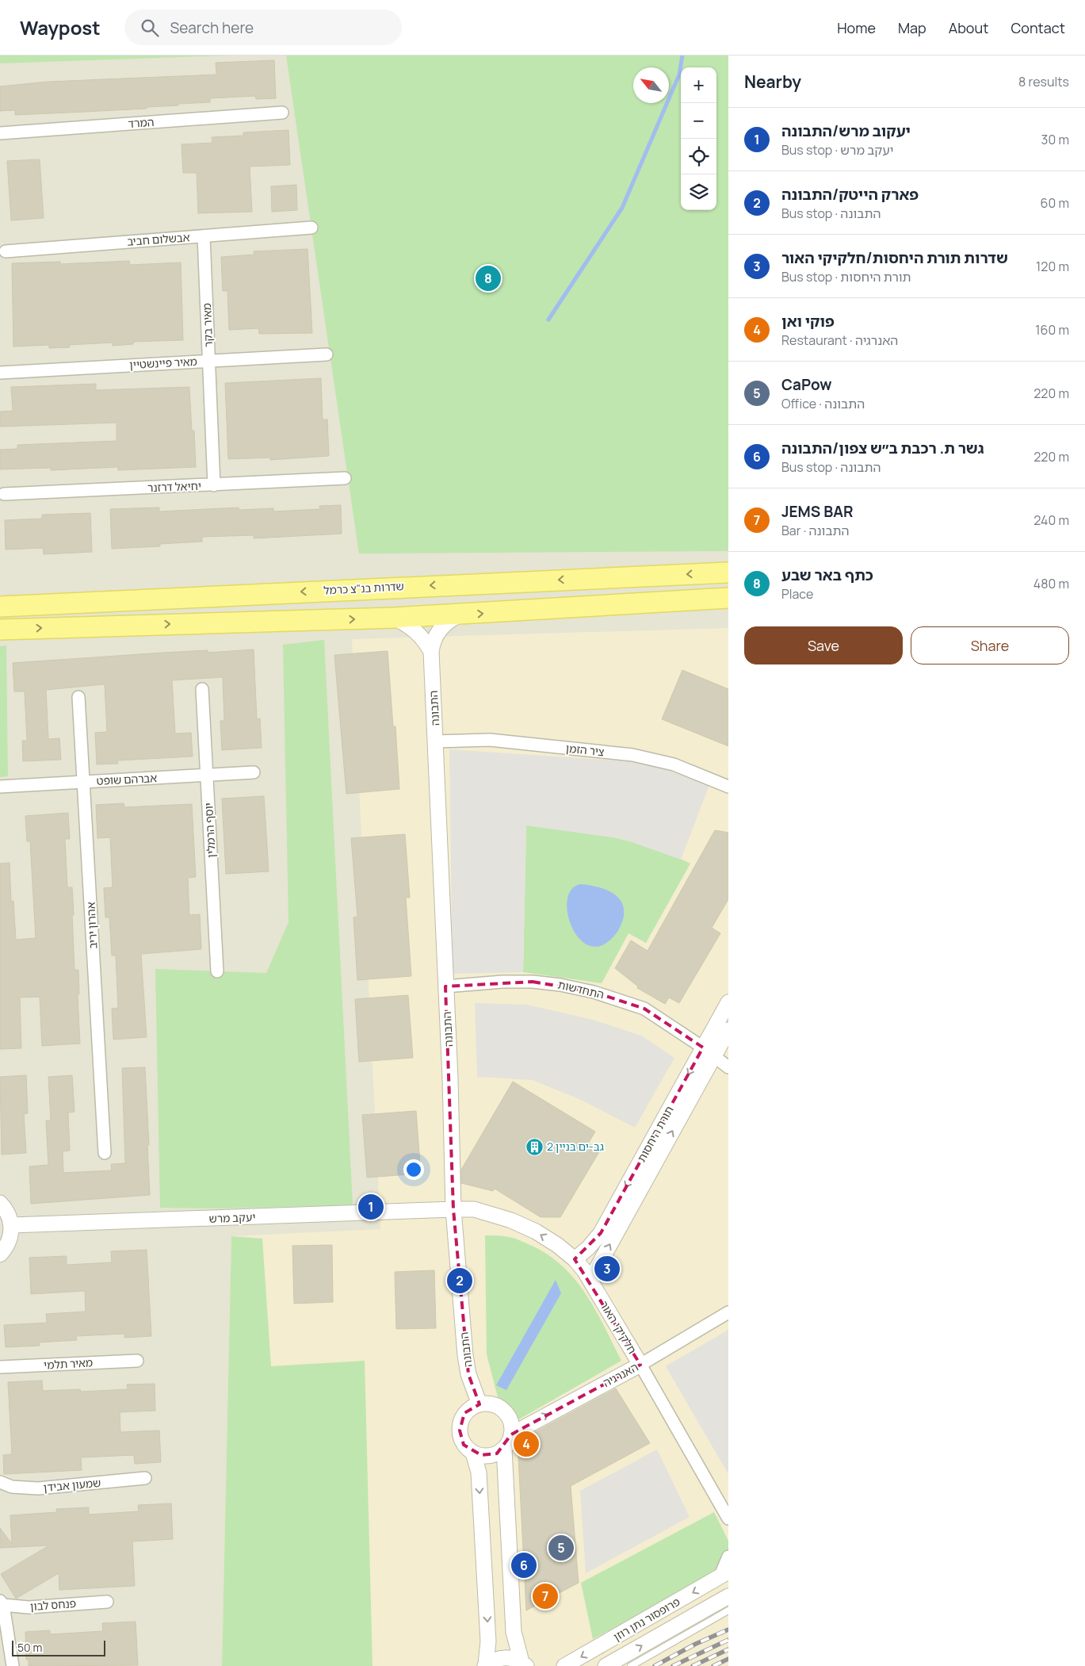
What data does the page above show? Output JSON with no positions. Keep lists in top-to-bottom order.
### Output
{
  "streets": {
    "main road": ["שדרות בנ\"צ כרמל"],
    "street": [
      "המרד",
      "אבשלום חביב",
      "מאיר בקר",
      "מאיר פיינשטיין",
      "יחיאל דרזנר",
      "התבונה",
      "ציר הזמן",
      "אברהם שופט",
      "יוסף הרמלין",
      "אהרון יריב",
      "התחדשות",
      "תורת היחסות",
      "יעקב מרש",
      "חלקיקי האור",
      "מאיר תלמי",
      "האנרגיה",
      "שמעון אבידן",
      "פנחס לבון",
      "פרופסור נתן רוזן"
    ]
  },
  "crossings": [
    ["אבשלום חביב", "מאיר בקר"],
    ["מאיר בקר", "מאיר פיינשטיין"],
    ["מאיר בקר", "יחיאל דרזנר"],
    ["התבונה", "ציר הזמן"],
    ["התבונה", "התחדשות"],
    ["התבונה", "יעקב מרש"],
    ["התבונה", "חלקיקי האור"],
    ["התבונה", "האנרגיה"],
    ["אברהם שופט", "יוסף הרמלין"],
    ["אברהם שופט", "אהרון יריב"],
    ["התחדשות", "תורת היחסות"],
    ["תורת היחסות", "חלקיקי האור"],
    ["יעקב מרש", "חלקיקי האור"],
    ["חלקיקי האור", "האנרגיה"]
  ],
  "one_way": ["האנרגיה"],
  "places": {
    "building": ["גב-ים בניין 2"]
  },
  "scale_bar": "50 m",
  "north": "top left",
  "page": {
    "header": "Waypost",
    "search": "Search here",
    "nav": [
      "Home",
      "Map",
      "About",
      "Contact"
    ],
    "heading": ["Nearby", "8 results"],
    "map_buttons": ["+", "−"],
    "list": [
      {
        "mark": "1",
        "name": "יעקוב מרש/התבונה",
        "note": "Bus stop · יעקב מרש",
        "value": "30 m"
      },
      {
        "mark": "2",
        "name": "פארק הייטק/התבונה",
        "note": "Bus stop · התבונה",
        "value": "60 m"
      },
      {
        "mark": "3",
        "name": "שדרות תורת היחסות/חלקיקי האור",
        "note": "Bus stop · תורת היחסות",
        "value": "120 m"
      },
      {
        "mark": "4",
        "name": "פוקי ואן",
        "note": "Restaurant · האנרגיה",
        "value": "160 m"
      },
      {
        "mark": "5",
        "name": "CaPow",
        "note": "Office · התבונה",
        "value": "220 m"
      },
      {
        "mark": "6",
        "name": "גשר ת. רכבת ב״ש צפון/התבונה",
        "note": "Bus stop · התבונה",
        "value": "220 m"
      },
      {
        "mark": "7",
        "name": "JEMS BAR",
        "note": "Bar · התבונה",
        "value": "240 m"
      },
      {
        "mark": "8",
        "name": "כתף באר שבע",
        "note": "Place",
        "value": "480 m"
      }
    ],
    "pins": [
      "8",
      "1",
      "3",
      "2",
      "4",
      "5",
      "6",
      "7"
    ],
    "buttons": ["Save", "Share"],
    "scale": "50 m"
  }
}
